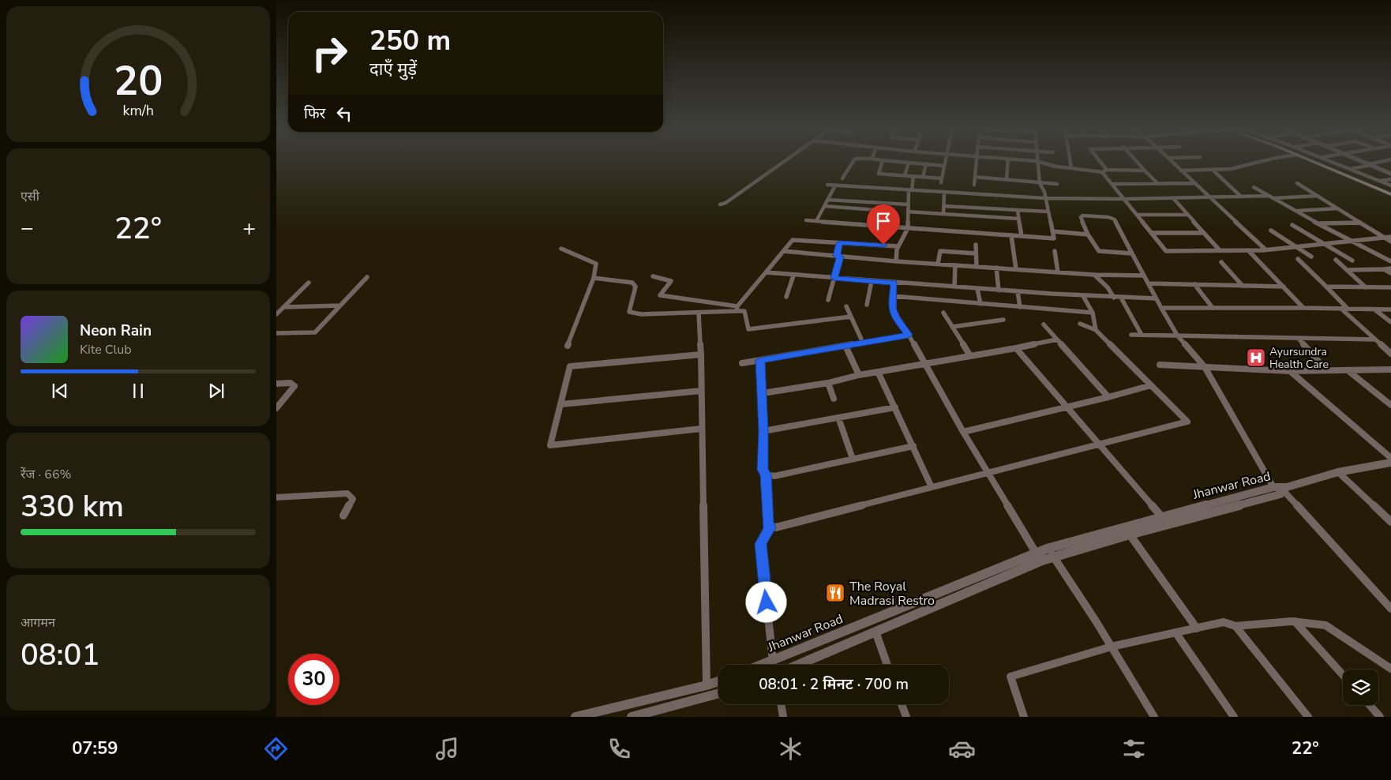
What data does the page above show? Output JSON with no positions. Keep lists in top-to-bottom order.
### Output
{
  "streets": {
    "street": ["Jhanwar Road"]
  },
  "places": {
    "hospital": ["Ayursundra Health Care"],
    "restaurant": ["The Royal Madrasi Restro"]
  },
  "page": {
    "turn": ["250 m", "दाएँ मुड़ें"],
    "then": "फिर",
    "tile": [
      "एसी",
      ["रेंज · 66%", "330 km"],
      ["आगमन", "08:01"]
    ],
    "heat": ["−", "22°", "+"],
    "song": ["Neon Rain", "Kite Club"],
    "limit": "30",
    "trip": "08:01 · 2 मिनट · 700 m",
    "tabs": ["07:59", "22°"],
    "gauge": ["20", "km/h"]
  }
}
